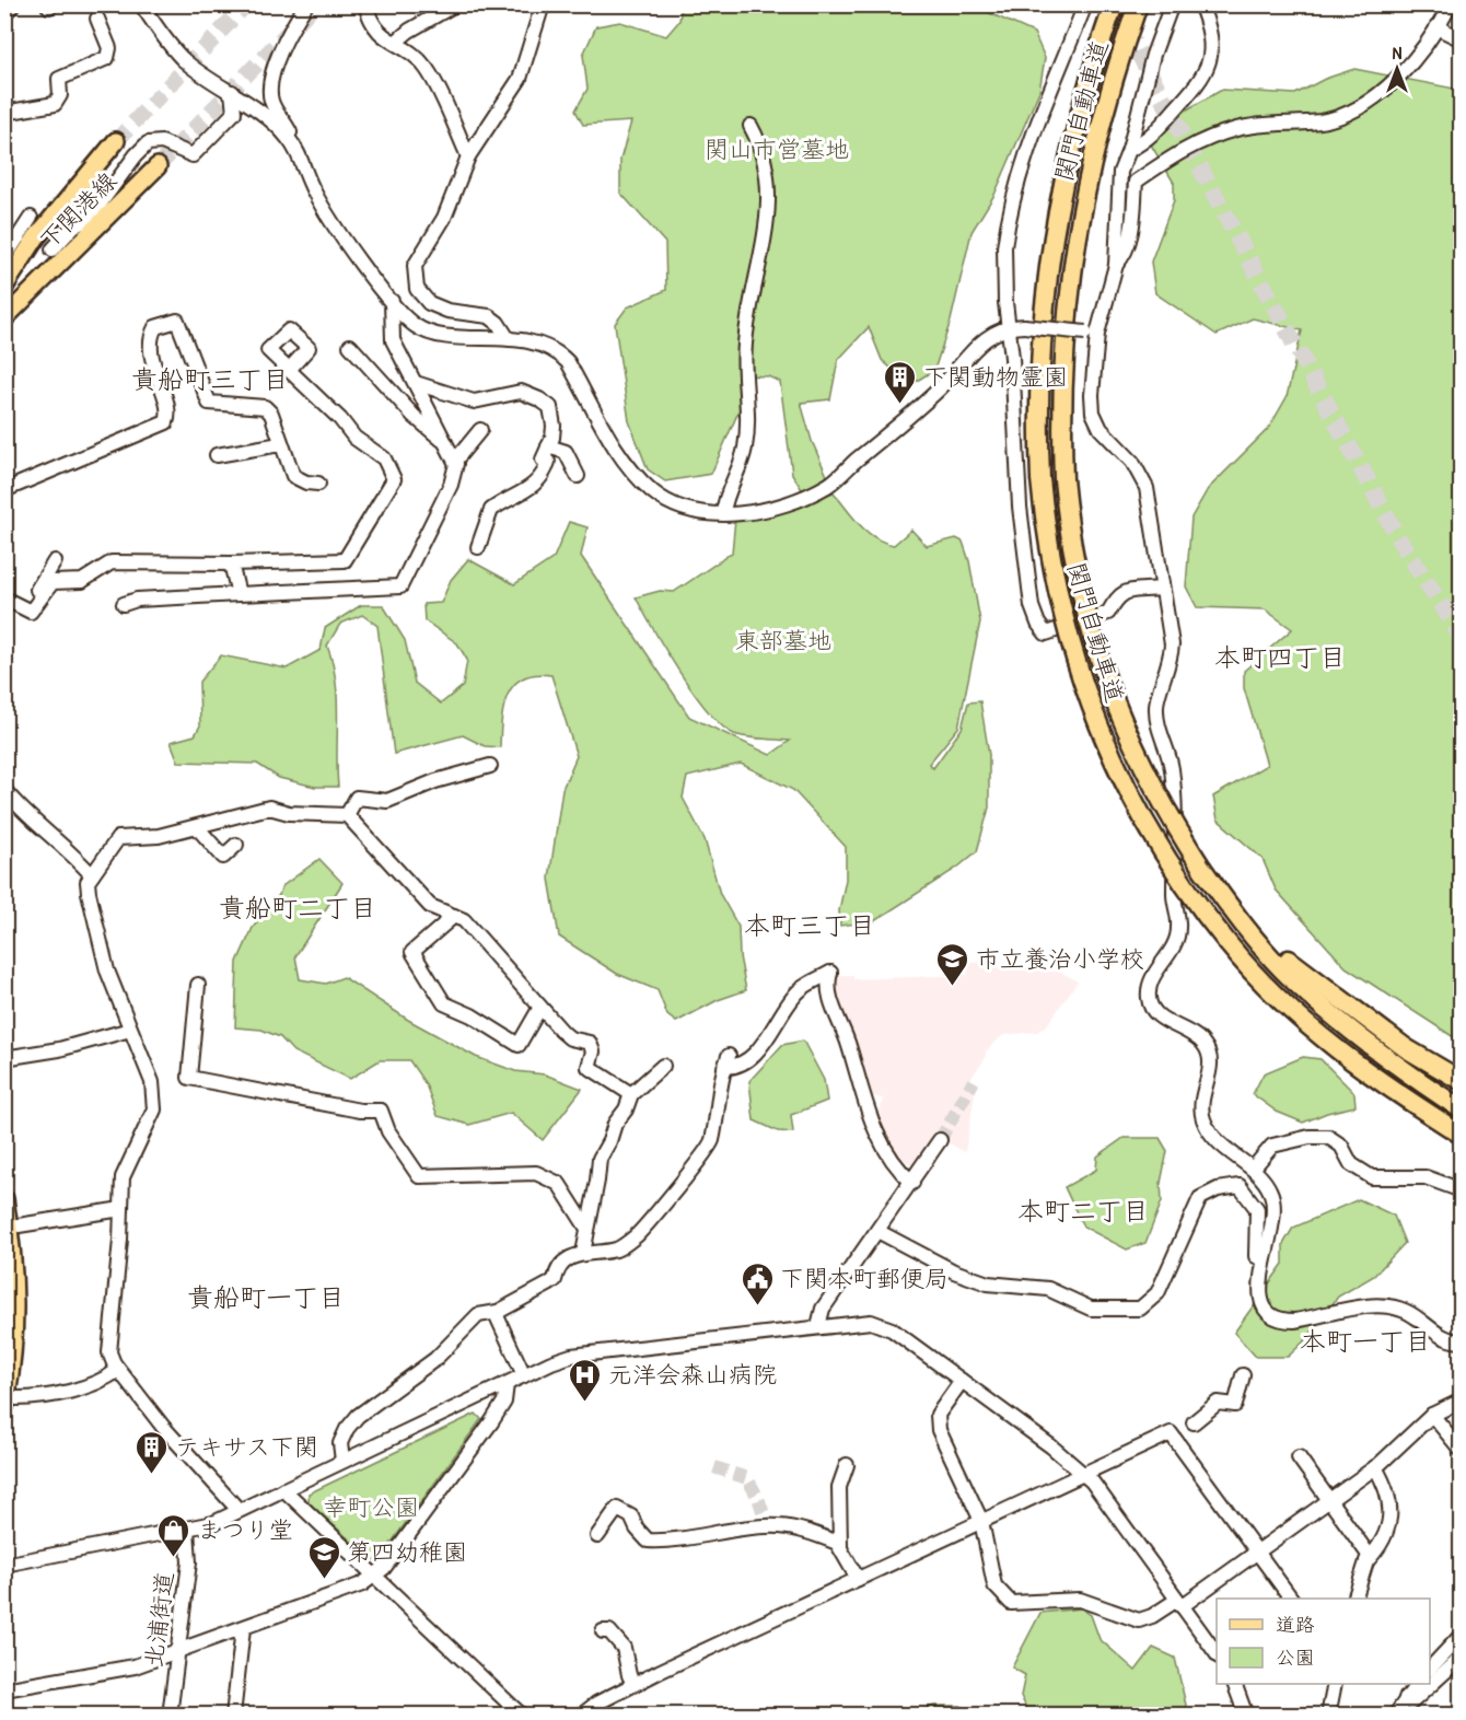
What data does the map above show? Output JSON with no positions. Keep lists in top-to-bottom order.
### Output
{
  "streets": {
    "highway": ["関門自動車道"],
    "main road": ["下関港線"],
    "street": ["北浦街道"]
  },
  "districts": [
    "貴船町三丁目",
    "本町四丁目",
    "貴船町二丁目",
    "本町三丁目",
    "本町二丁目",
    "貴船町一丁目",
    "本町一丁目"
  ],
  "parks": ["関山市営墓地", "東部墓地", "幸町公園"],
  "places": {
    "building": ["下関動物霊園", "テキサス下関"],
    "school or university": ["市立養治小学校", "第四幼稚園"],
    "public building": ["下関本町郵便局"],
    "hospital": ["元洋会森山病院"],
    "shop": ["まつり堂"]
  },
  "legend": ["道路", "公園"],
  "north": "top"
}
